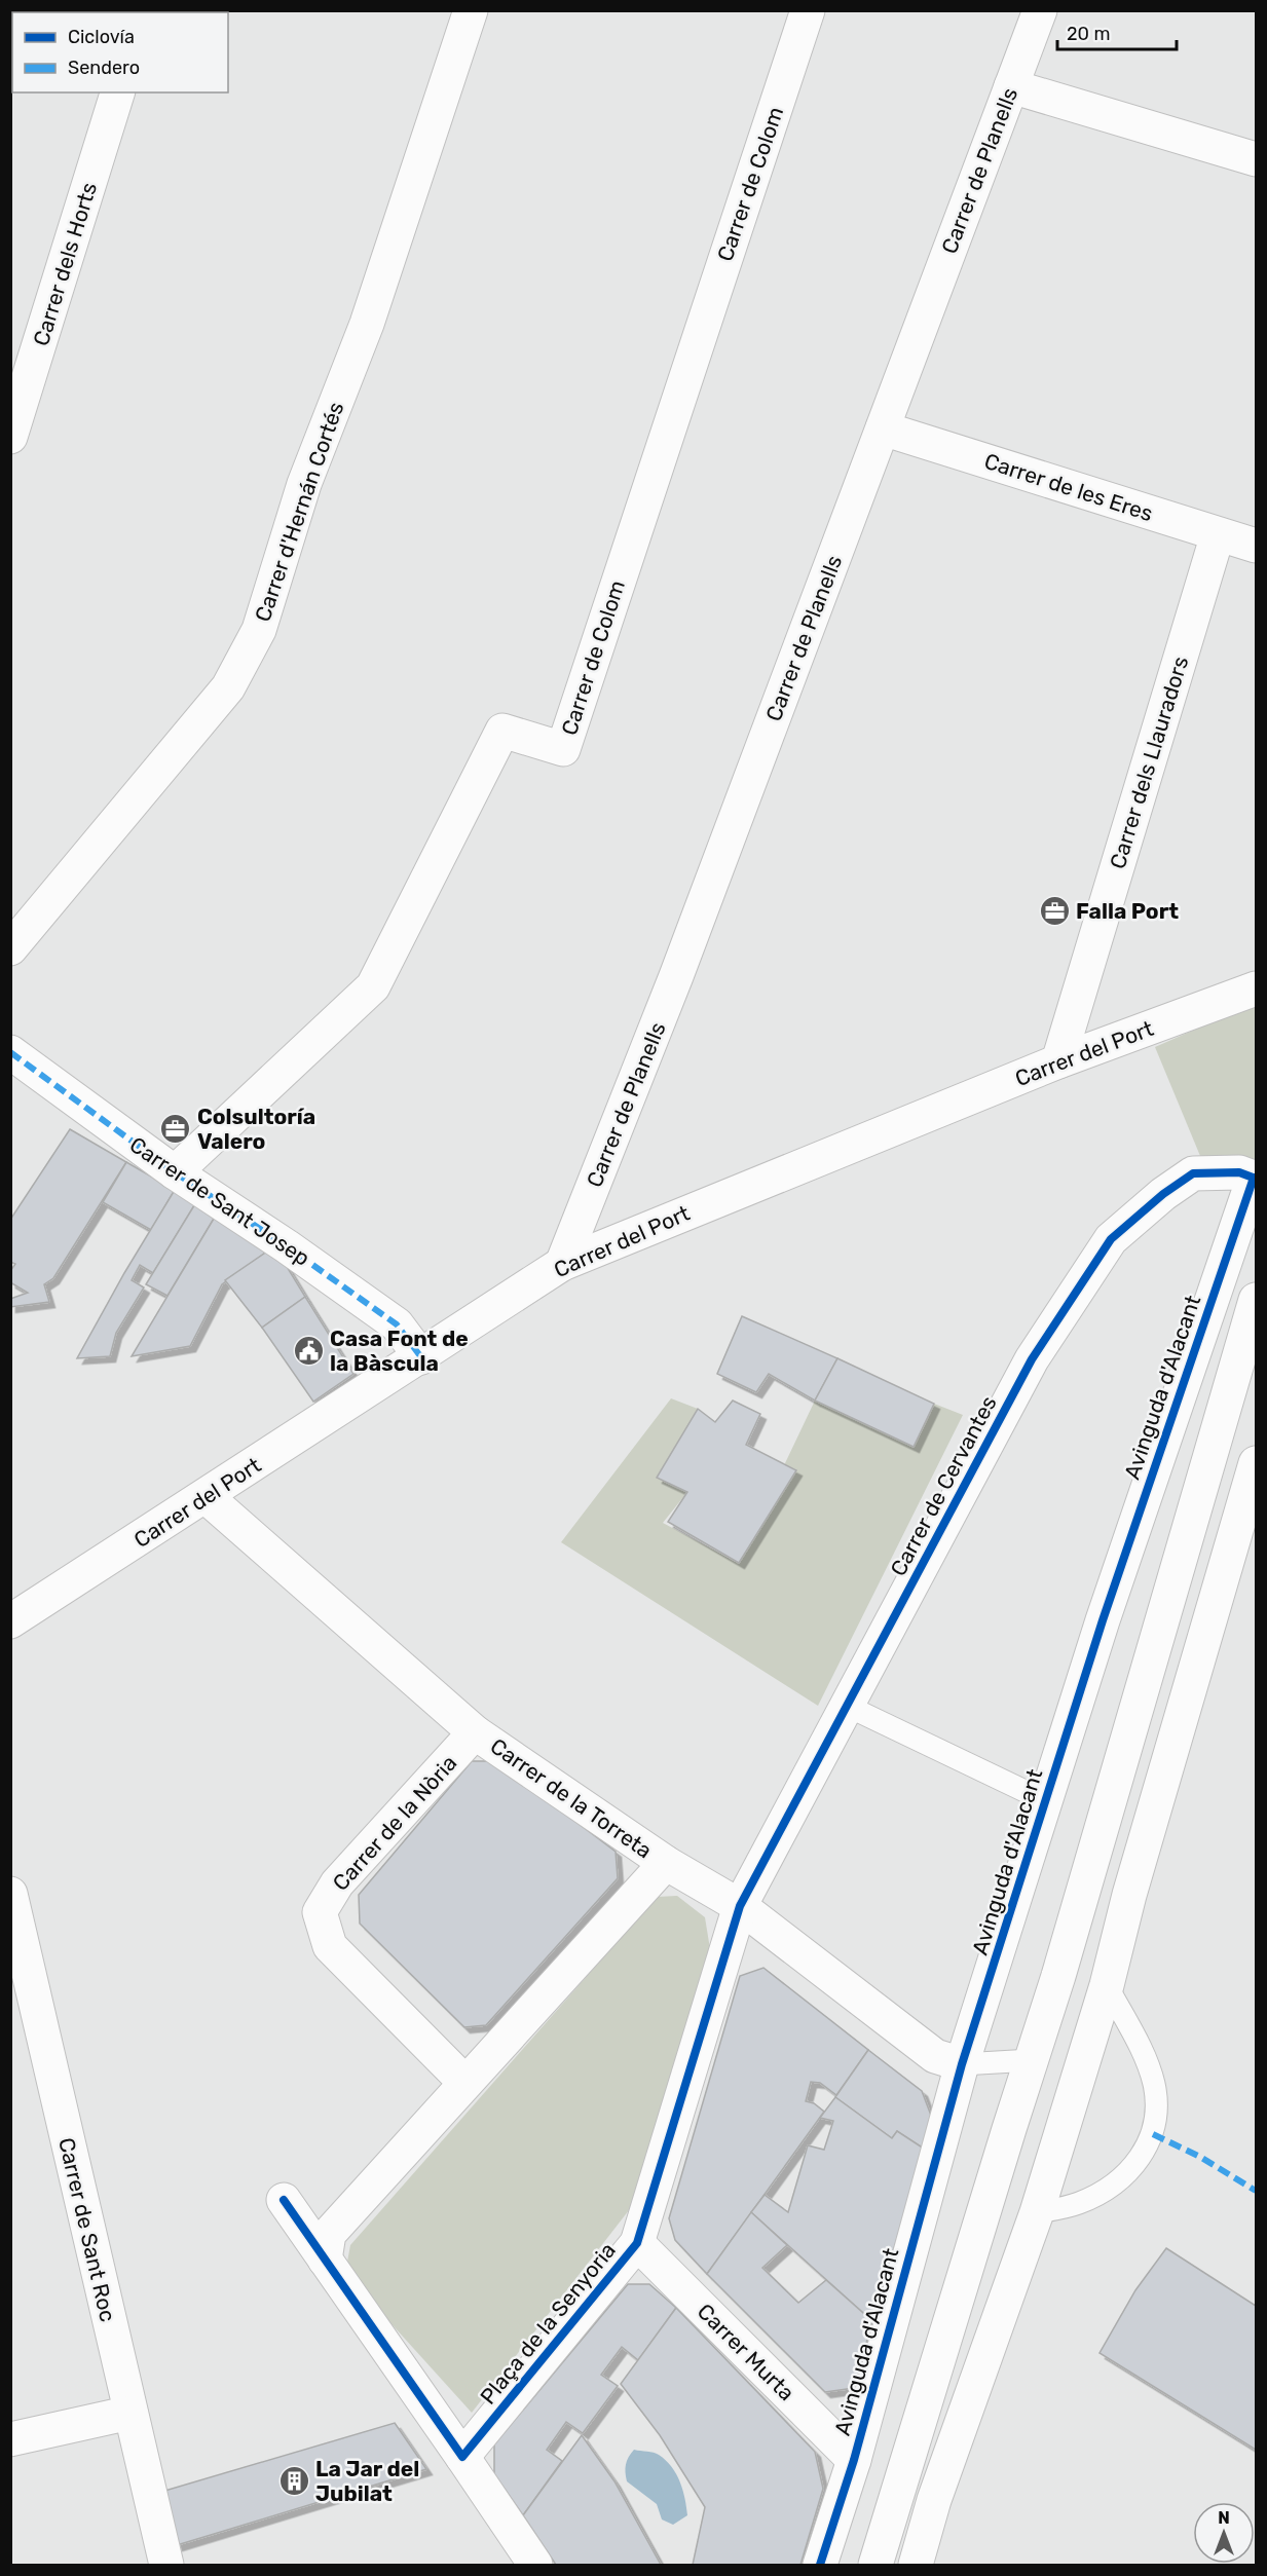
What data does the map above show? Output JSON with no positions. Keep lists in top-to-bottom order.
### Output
{
  "streets": {
    "street": [
      "Carrer de Planells",
      "Carrer de Colom",
      "Carrer dels Horts",
      "Carrer de les Eres",
      "Carrer d'Hernán Cortés",
      "Carrer dels Llauradors",
      "Carrer del Port",
      "Carrer de Sant Josep",
      "Avinguda d'Alacant",
      "Carrer de Cervantes",
      "Carrer de la Torreta",
      "Carrer de la Nòria",
      "Carrer de Sant Roc",
      "Plaça de la Senyoria",
      "Carrer Murta"
    ]
  },
  "crossings": [
    ["Carrer de Planells", "Carrer de les Eres"],
    ["Carrer de Planells", "Carrer del Port"],
    ["Carrer de Colom", "Carrer de Sant Josep"],
    ["Carrer de les Eres", "Carrer dels Llauradors"],
    ["Carrer dels Llauradors", "Carrer del Port"],
    ["Carrer del Port", "Carrer de Sant Josep"],
    ["Carrer del Port", "Carrer de la Torreta"],
    ["Avinguda d'Alacant", "Carrer de Cervantes"],
    ["Avinguda d'Alacant", "Carrer de la Torreta"],
    ["Avinguda d'Alacant", "Carrer Murta"],
    ["Carrer de Cervantes", "Carrer de la Torreta"],
    ["Carrer de Cervantes", "Plaça de la Senyoria"],
    ["Carrer de la Torreta", "Carrer de la Nòria"],
    ["Carrer de la Torreta", "Plaça de la Senyoria"],
    ["Plaça de la Senyoria", "Carrer Murta"]
  ],
  "places": {
    "office": ["Falla Port", "Colsultoría Valero"],
    "public building": ["Casa Font de la Bàscula"],
    "building": ["La Jar del Jubilat"]
  },
  "legend": ["Ciclovía", "Sendero"],
  "scale_bar": "20 m",
  "north": "top"
}
